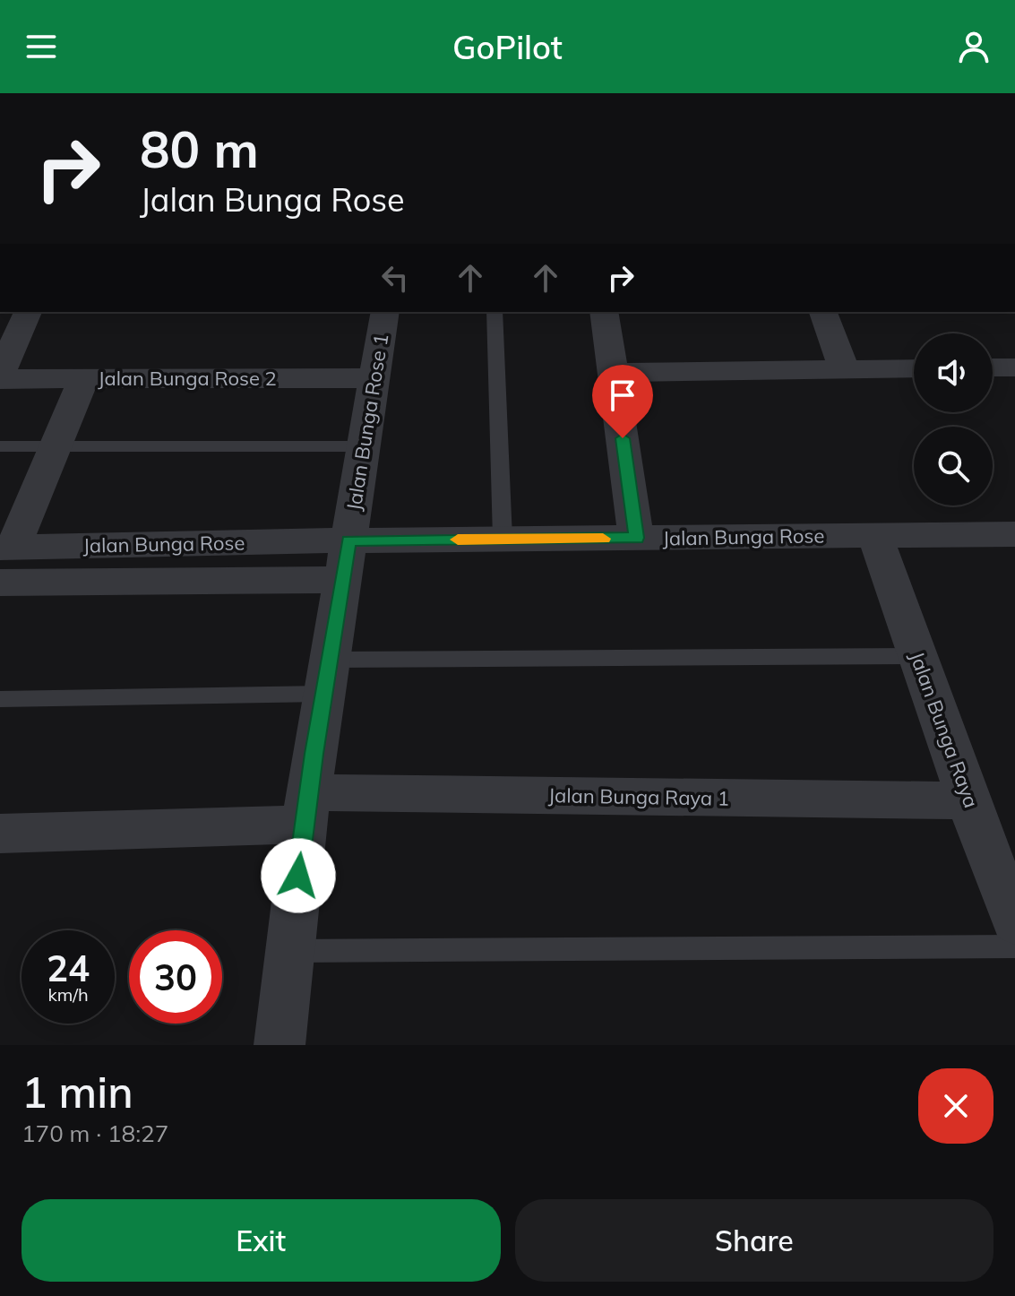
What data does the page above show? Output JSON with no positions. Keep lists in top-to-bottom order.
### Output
{
  "streets": {
    "street": [
      "Jalan Bunga Rose 2",
      "Jalan Bunga Rose 1",
      "Jalan Bunga Rose",
      "Jalan Bunga Raya",
      "Jalan Bunga Raya 1"
    ]
  },
  "crossings": [
    ["Jalan Bunga Rose 2", "Jalan Bunga Rose 1"],
    ["Jalan Bunga Rose 1", "Jalan Bunga Rose"],
    ["Jalan Bunga Rose 1", "Jalan Bunga Raya 1"],
    ["Jalan Bunga Rose", "Jalan Bunga Raya"],
    ["Jalan Bunga Raya", "Jalan Bunga Raya 1"]
  ],
  "page": {
    "header": "GoPilot",
    "turn": ["80 m", "Jalan Bunga Rose"],
    "speed": "24 km/h",
    "limit": "30",
    "heading": ["1 min", "170 m · 18:27"],
    "buttons": ["Exit", "Share"]
  }
}
